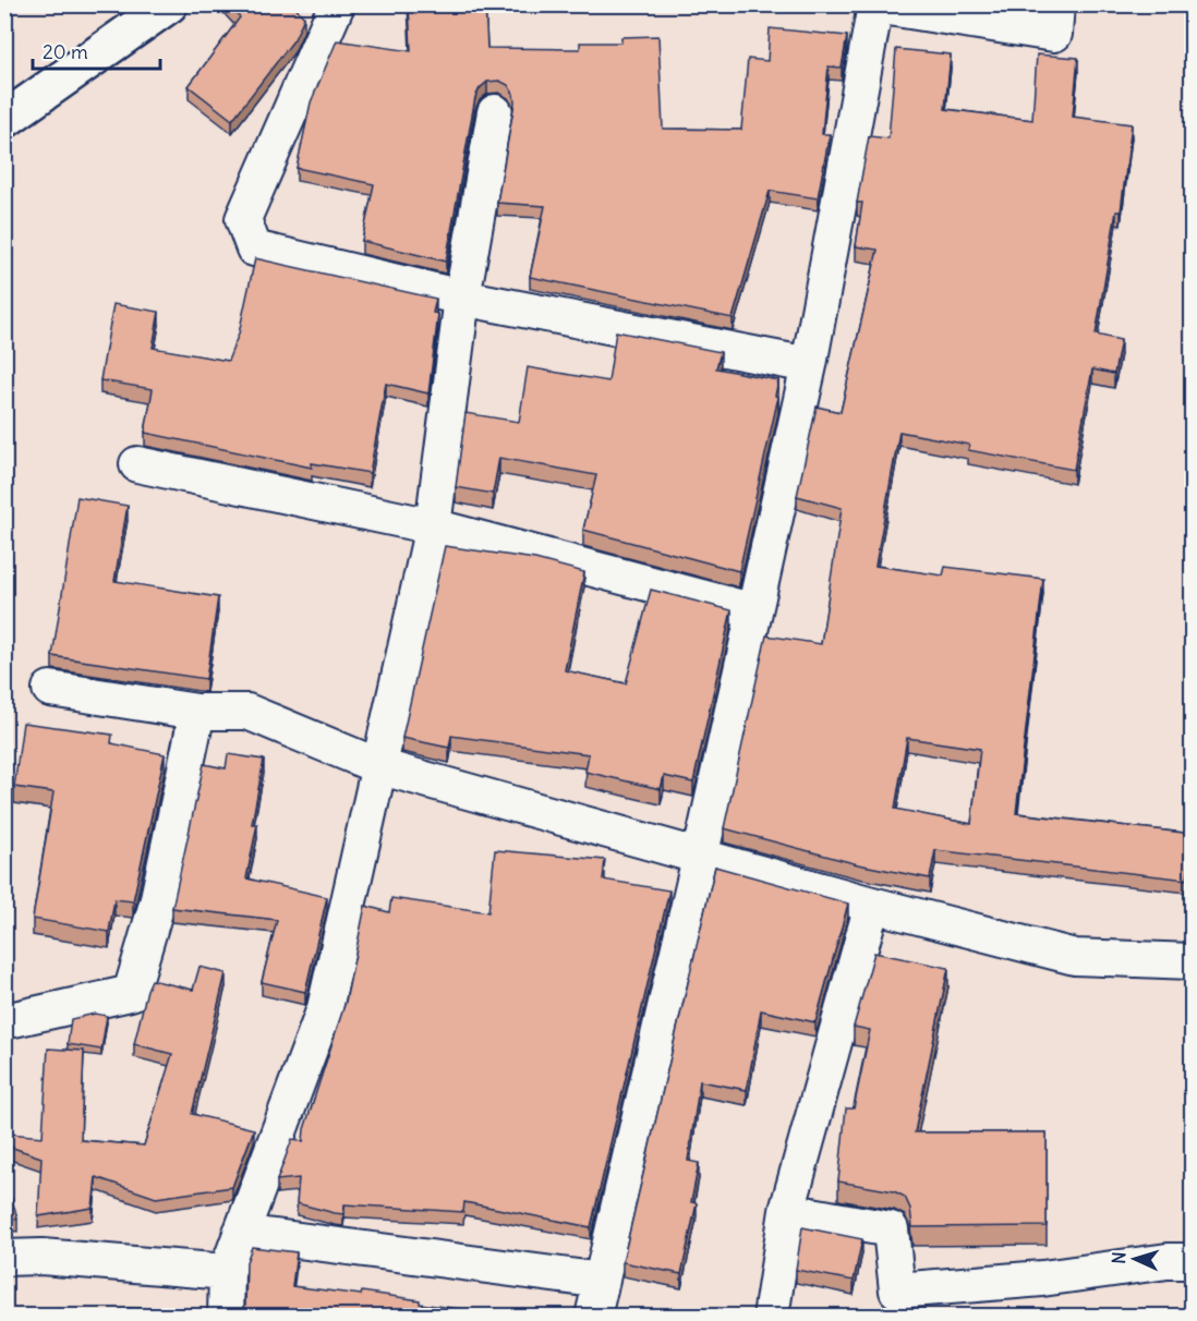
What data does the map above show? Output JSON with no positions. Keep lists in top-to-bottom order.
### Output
{
  "scale_bar": "20 m",
  "north": "left"
}
